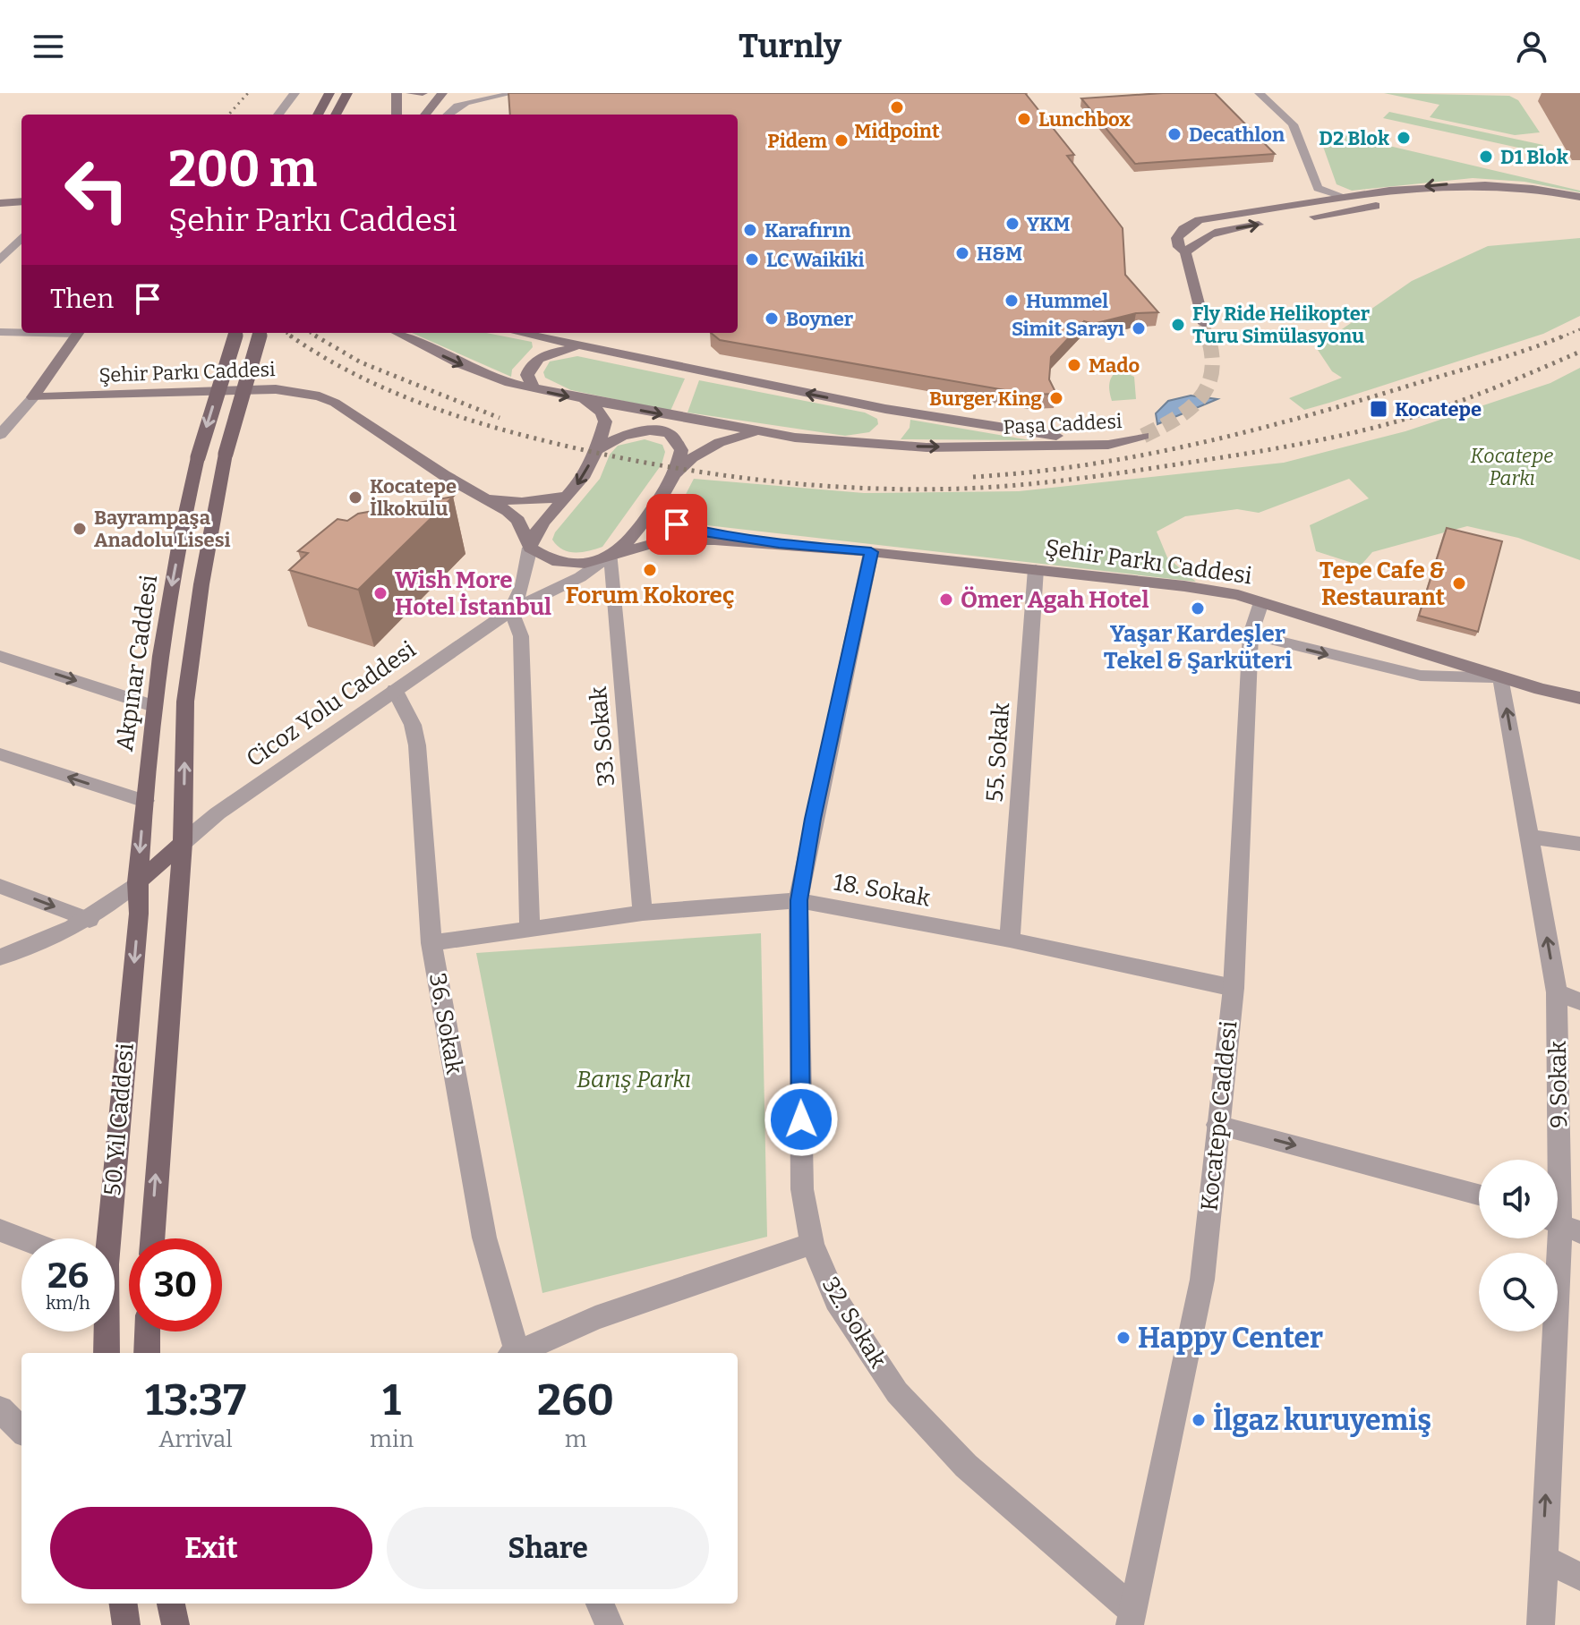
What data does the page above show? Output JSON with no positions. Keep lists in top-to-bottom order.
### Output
{
  "streets": {
    "main road": [
      "Şehir Parkı Caddesi",
      "Paşa Caddesi",
      "Akpınar Caddesi",
      "50. Yıl Caddesi"
    ],
    "street": [
      "Cicoz Yolu Caddesi",
      "33. Sokak",
      "55. Sokak",
      "18. Sokak",
      "36. Sokak",
      "9. Sokak",
      "Kocatepe Caddesi",
      "32. Sokak"
    ]
  },
  "crossings": [
    ["Şehir Parkı Caddesi", "Cicoz Yolu Caddesi"],
    ["Şehir Parkı Caddesi", "33. Sokak"],
    ["Şehir Parkı Caddesi", "55. Sokak"],
    ["Şehir Parkı Caddesi", "9. Sokak"],
    ["Şehir Parkı Caddesi", "Kocatepe Caddesi"],
    ["Şehir Parkı Caddesi", "32. Sokak"],
    ["Akpınar Caddesi", "50. Yıl Caddesi"],
    ["Cicoz Yolu Caddesi", "33. Sokak"],
    ["Cicoz Yolu Caddesi", "36. Sokak"],
    ["Cicoz Yolu Caddesi", "50. Yıl Caddesi"],
    ["33. Sokak", "18. Sokak"],
    ["55. Sokak", "18. Sokak"],
    ["18. Sokak", "36. Sokak"],
    ["18. Sokak", "Kocatepe Caddesi"],
    ["18. Sokak", "32. Sokak"],
    ["Kocatepe Caddesi", "32. Sokak"]
  ],
  "one_way": ["9. Sokak"],
  "parks": ["Kocatepe Parkı", "Barış Parkı"],
  "places": {
    "other": [
      "Midpoint",
      "Lunchbox",
      "Decathlon",
      "D2 Blok",
      "Pidem",
      "D1 Blok",
      "YKM",
      "Karafırın",
      "H&M",
      "LC Waikiki",
      "Hummel",
      "Boyner",
      "Fly Ride Helikopter Turu Simülasyonu",
      "Simit Sarayı",
      "Mado",
      "Burger King",
      "Kocatepe İlkokulu",
      "Bayrampaşa Anadolu Lisesi",
      "Forum Kokoreç",
      "Tepe Cafe & Restaurant",
      "Wish More Hotel İstanbul",
      "Ömer Agah Hotel",
      "Yaşar Kardeşler Tekel & Şarküteri",
      "Happy Center",
      "İlgaz kuruyemiş"
    ],
    "transit": ["Kocatepe"]
  },
  "page": {
    "header": "Turnly",
    "turn": ["200 m", "Şehir Parkı Caddesi"],
    "then": "Then",
    "speed": "26 km/h",
    "limit": "30",
    "eta": [
      "13:37",
      "Arrival",
      "1",
      "min",
      "260",
      "m"
    ],
    "buttons": ["Exit", "Share"]
  }
}
